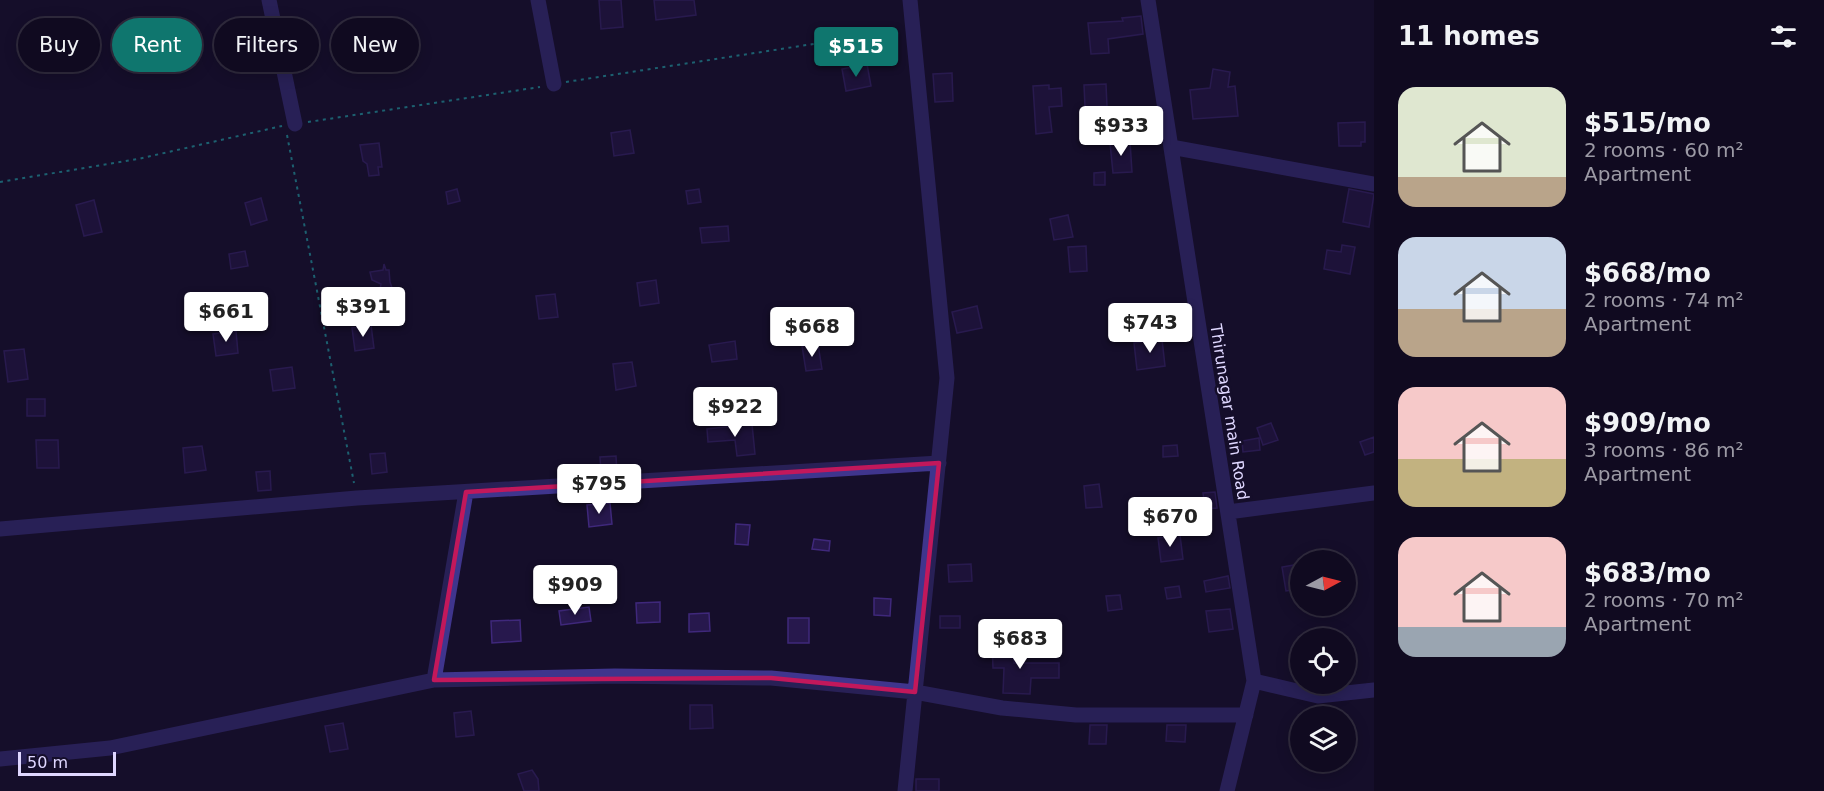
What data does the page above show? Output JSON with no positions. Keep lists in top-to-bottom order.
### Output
{
  "streets": {
    "street": ["Thirunagar main Road"]
  },
  "scale_bar": "50 m",
  "north": "right",
  "page": {
    "heading": "11 homes",
    "chip": [
      "Buy",
      "Rent",
      "Filters",
      "New"
    ],
    "price": [
      "$515",
      "$933",
      "$391",
      "$661",
      "$743",
      "$668",
      "$922",
      "$795",
      "$670",
      "$909",
      "$683"
    ],
    "list": [
      {
        "name": "$515/mo",
        "note": "2 rooms · 60 m² · Apartment"
      },
      {
        "name": "$668/mo",
        "note": "2 rooms · 74 m² · Apartment"
      },
      {
        "name": "$909/mo",
        "note": "3 rooms · 86 m² · Apartment"
      },
      {
        "name": "$683/mo",
        "note": "2 rooms · 70 m² · Apartment"
      }
    ],
    "scale": "50 m"
  }
}
